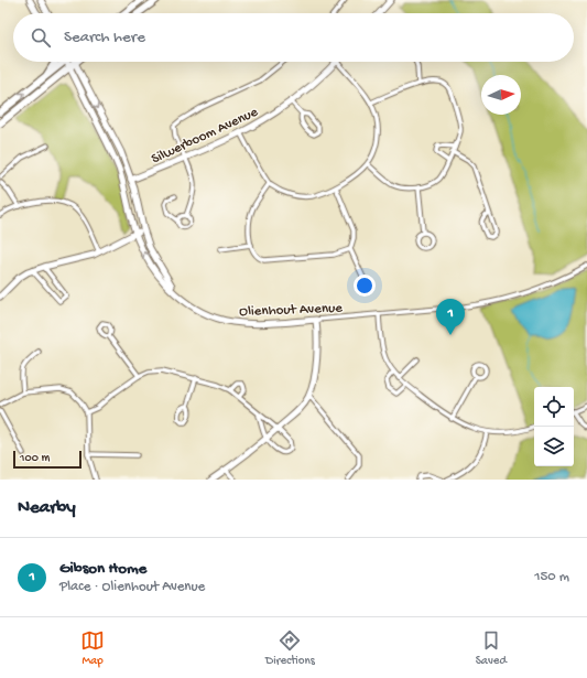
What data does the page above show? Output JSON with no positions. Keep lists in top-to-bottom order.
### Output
{
  "streets": {
    "street": ["Silwerboom Avenue", "Olienhout Avenue"]
  },
  "crossings": [
    ["Silwerboom Avenue", "Olienhout Avenue"]
  ],
  "scale_bar": "100 m",
  "north": "right",
  "page": {
    "search": "Search here",
    "pins": "1",
    "scale": "100 m",
    "heading": "Nearby",
    "list": [
      {
        "mark": "1",
        "name": "Gibson Home",
        "note": "Place · Olienhout Avenue",
        "value": "150 m"
      }
    ],
    "nav": ["Map", "Directions", "Saved"]
  }
}
